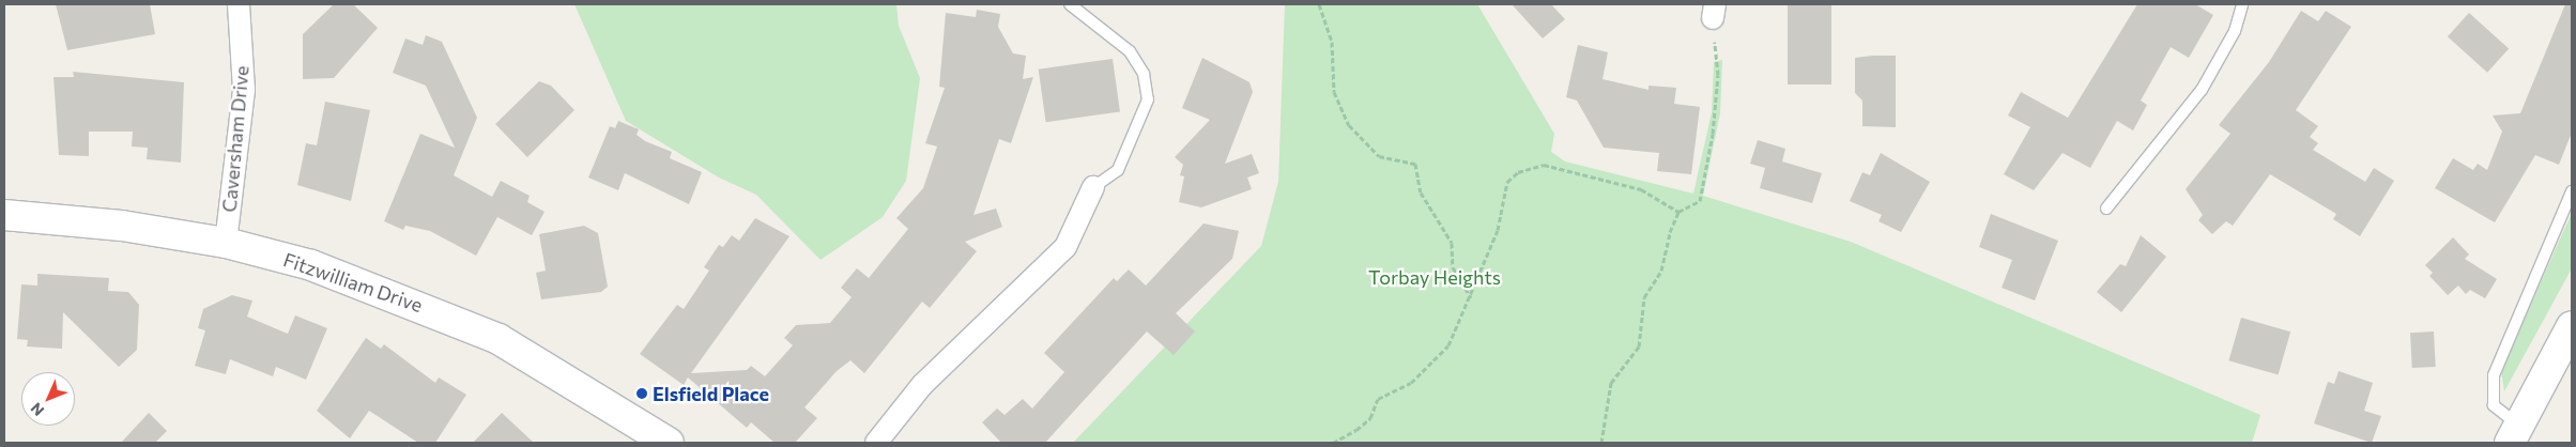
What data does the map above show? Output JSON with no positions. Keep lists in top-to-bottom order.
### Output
{
  "streets": {
    "street": ["Caversham Drive", "Fitzwilliam Drive"]
  },
  "crossings": [
    ["Caversham Drive", "Fitzwilliam Drive"]
  ],
  "parks": ["Torbay Heights"],
  "places": ["Elsfield Place"],
  "north": "bottom left"
}
